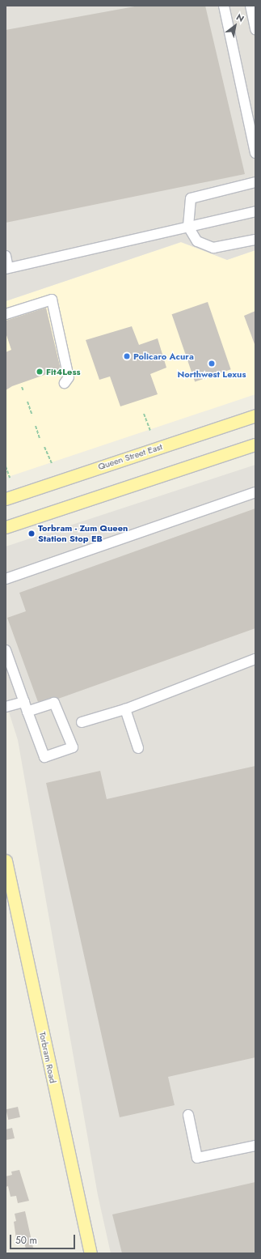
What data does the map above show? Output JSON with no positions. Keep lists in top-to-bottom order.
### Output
{
  "streets": {
    "main road": ["Queen Street East", "Torbram Road"]
  },
  "places": [
    "Policaro Acura",
    "Northwest Lexus",
    "Fit4Less",
    "Torbram - Zum Queen Station Stop EB"
  ],
  "scale_bar": "50 m",
  "north": "top right"
}
